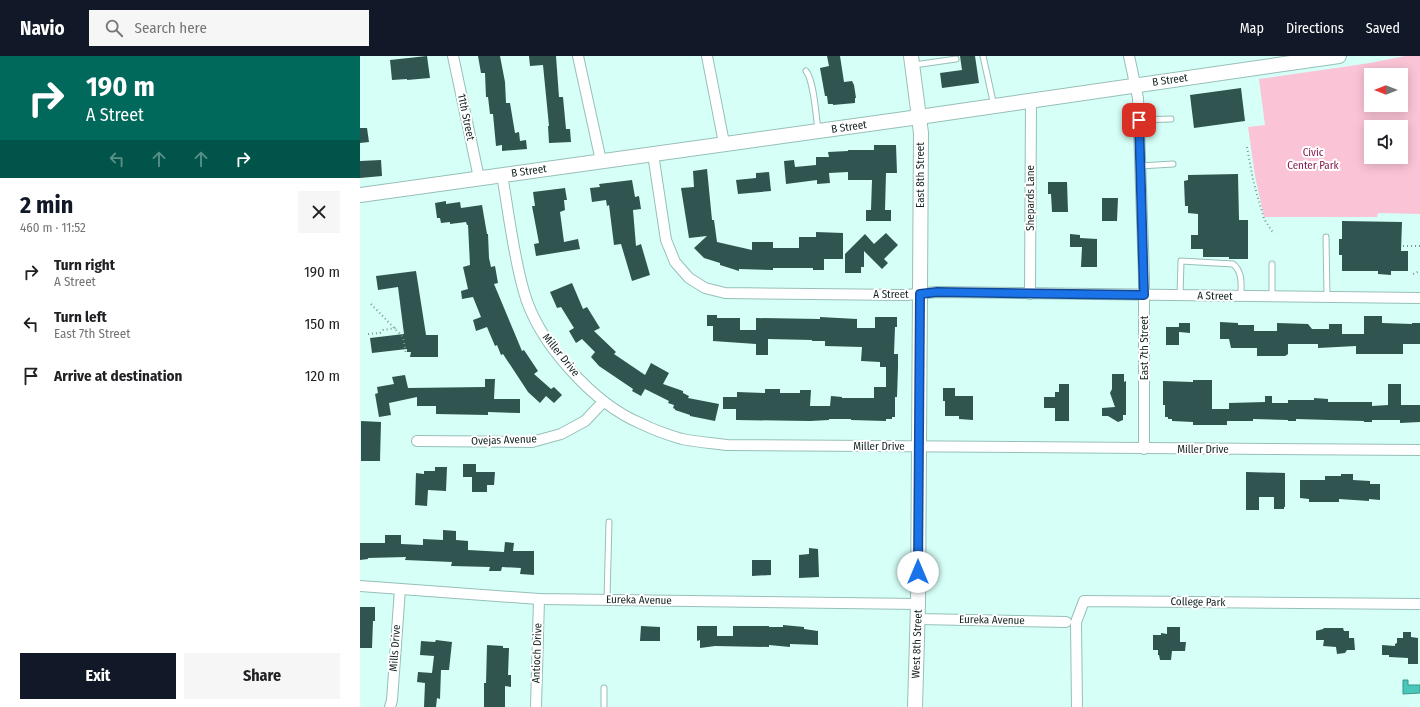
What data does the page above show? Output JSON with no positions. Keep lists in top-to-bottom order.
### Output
{
  "streets": {
    "street": [
      "B Street",
      "11th Street",
      "East 8th Street",
      "Shepards Lane",
      "A Street",
      "East 7th Street",
      "Miller Drive",
      "Ovejas Avenue",
      "Eureka Avenue",
      "College Park",
      "West 8th Street",
      "Mills Drive",
      "Antioch Drive"
    ]
  },
  "crossings": [
    ["B Street", "11th Street"],
    ["B Street", "East 8th Street"],
    ["B Street", "Shepards Lane"],
    ["B Street", "A Street"],
    ["B Street", "East 7th Street"],
    ["B Street", "Miller Drive"],
    ["East 8th Street", "A Street"],
    ["East 8th Street", "West 8th Street"],
    ["Shepards Lane", "A Street"],
    ["A Street", "East 7th Street"],
    ["A Street", "West 8th Street"],
    ["East 7th Street", "Miller Drive"],
    ["Miller Drive", "Ovejas Avenue"],
    ["Miller Drive", "West 8th Street"],
    ["Eureka Avenue", "West 8th Street"],
    ["Eureka Avenue", "Mills Drive"],
    ["Eureka Avenue", "Antioch Drive"]
  ],
  "parks": ["Civic Center Park"],
  "north": "left",
  "page": {
    "header": "Navio",
    "search": "Search here",
    "nav": ["Map", "Directions", "Saved"],
    "turn": ["190 m", "A Street"],
    "heading": ["2 min", "460 m · 11:52"],
    "list": [
      {
        "name": "Turn right",
        "note": "A Street",
        "value": "190 m"
      },
      {
        "name": "Turn left",
        "note": "East 7th Street",
        "value": "150 m"
      },
      {
        "name": "Arrive at destination",
        "value": "120 m"
      }
    ],
    "buttons": ["Exit", "Share"]
  }
}
